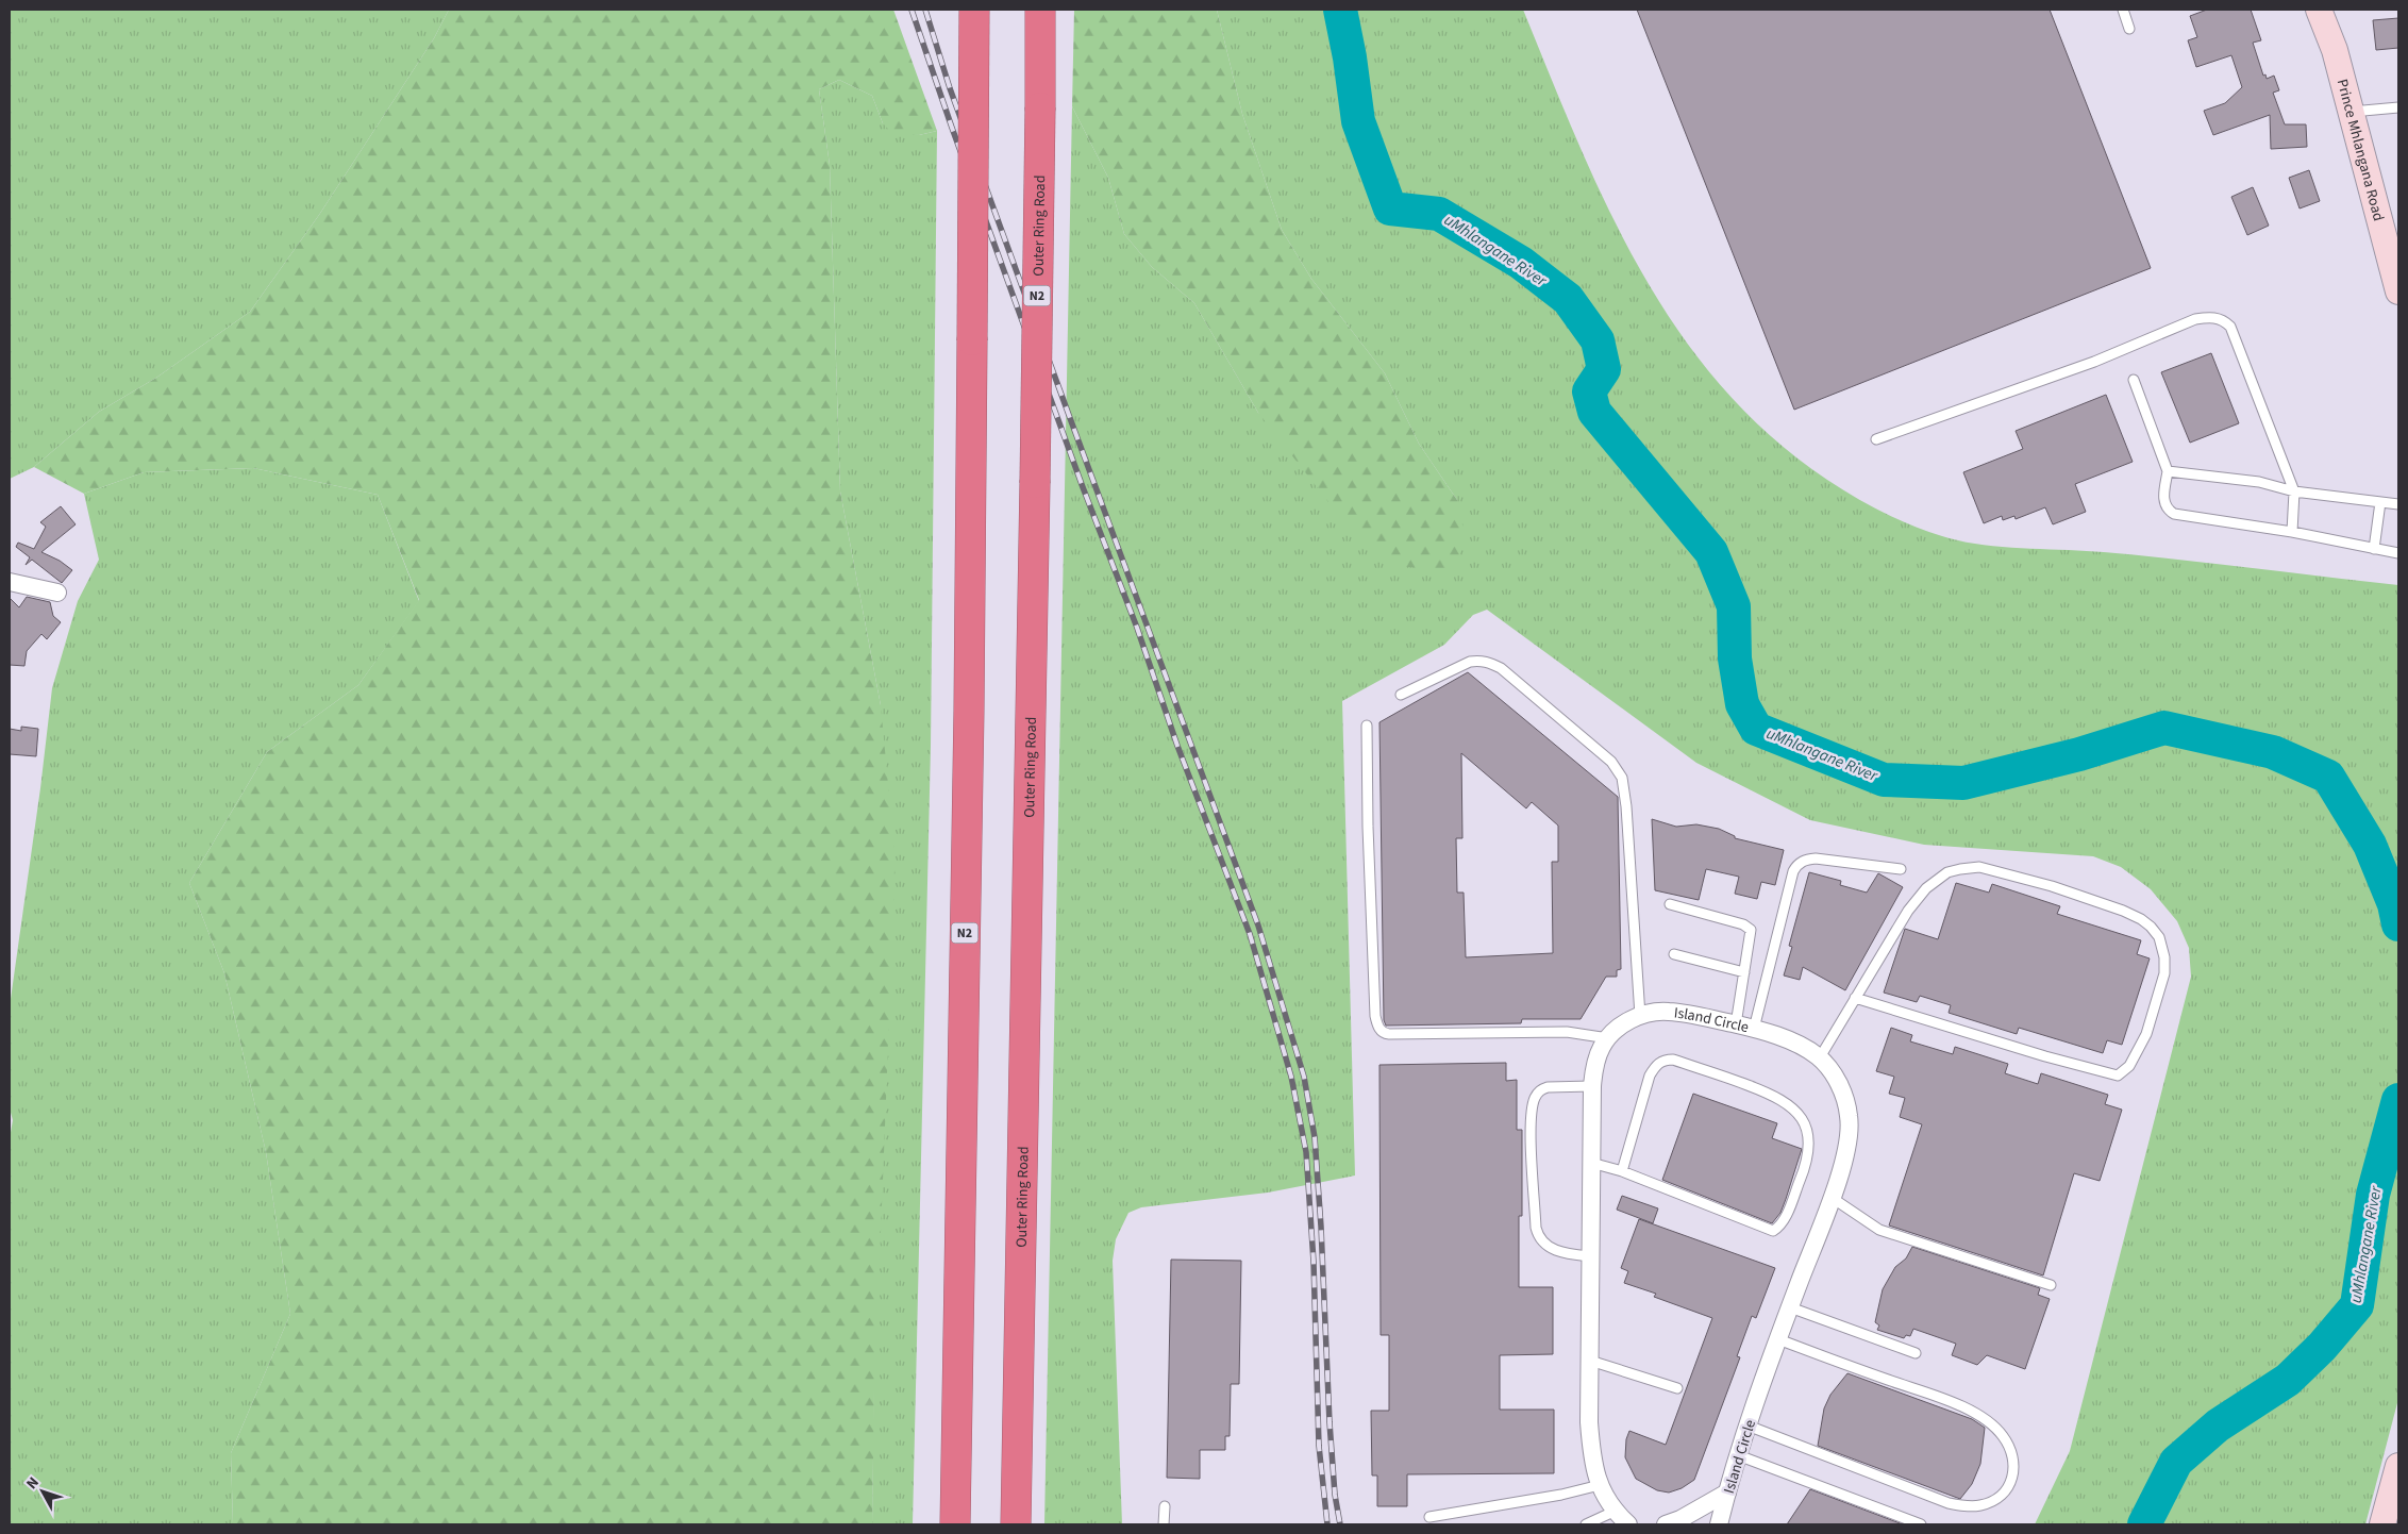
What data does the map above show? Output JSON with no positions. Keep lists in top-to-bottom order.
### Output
{
  "streets": {
    "highway": ["Outer Ring Road", "N2"],
    "street": ["Prince Mhlangana Road", "Island Circle"]
  },
  "water": ["uMhlangane River"],
  "north": "top left"
}
